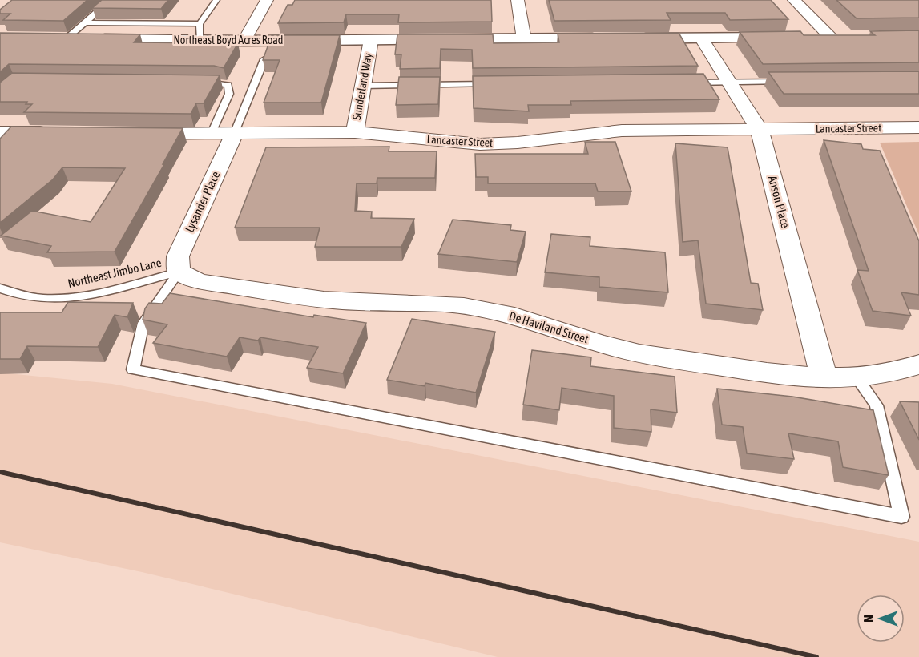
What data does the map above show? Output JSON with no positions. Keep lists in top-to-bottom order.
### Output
{
  "streets": {
    "street": [
      "Northeast Boyd Acres Road",
      "Sunderland Way",
      "Lancaster Street",
      "Lysander Place",
      "Anson Place",
      "De Haviland Street"
    ],
    "lane": ["Northeast Jimbo Lane"]
  },
  "crossings": [
    ["Northeast Boyd Acres Road", "Sunderland Way"],
    ["Sunderland Way", "Lancaster Street"],
    ["Lancaster Street", "Lysander Place"],
    ["Lancaster Street", "Anson Place"],
    ["Lysander Place", "Northeast Jimbo Lane"],
    ["Lysander Place", "De Haviland Street"],
    ["Anson Place", "De Haviland Street"],
    ["Northeast Jimbo Lane", "De Haviland Street"]
  ],
  "north": "left"
}
